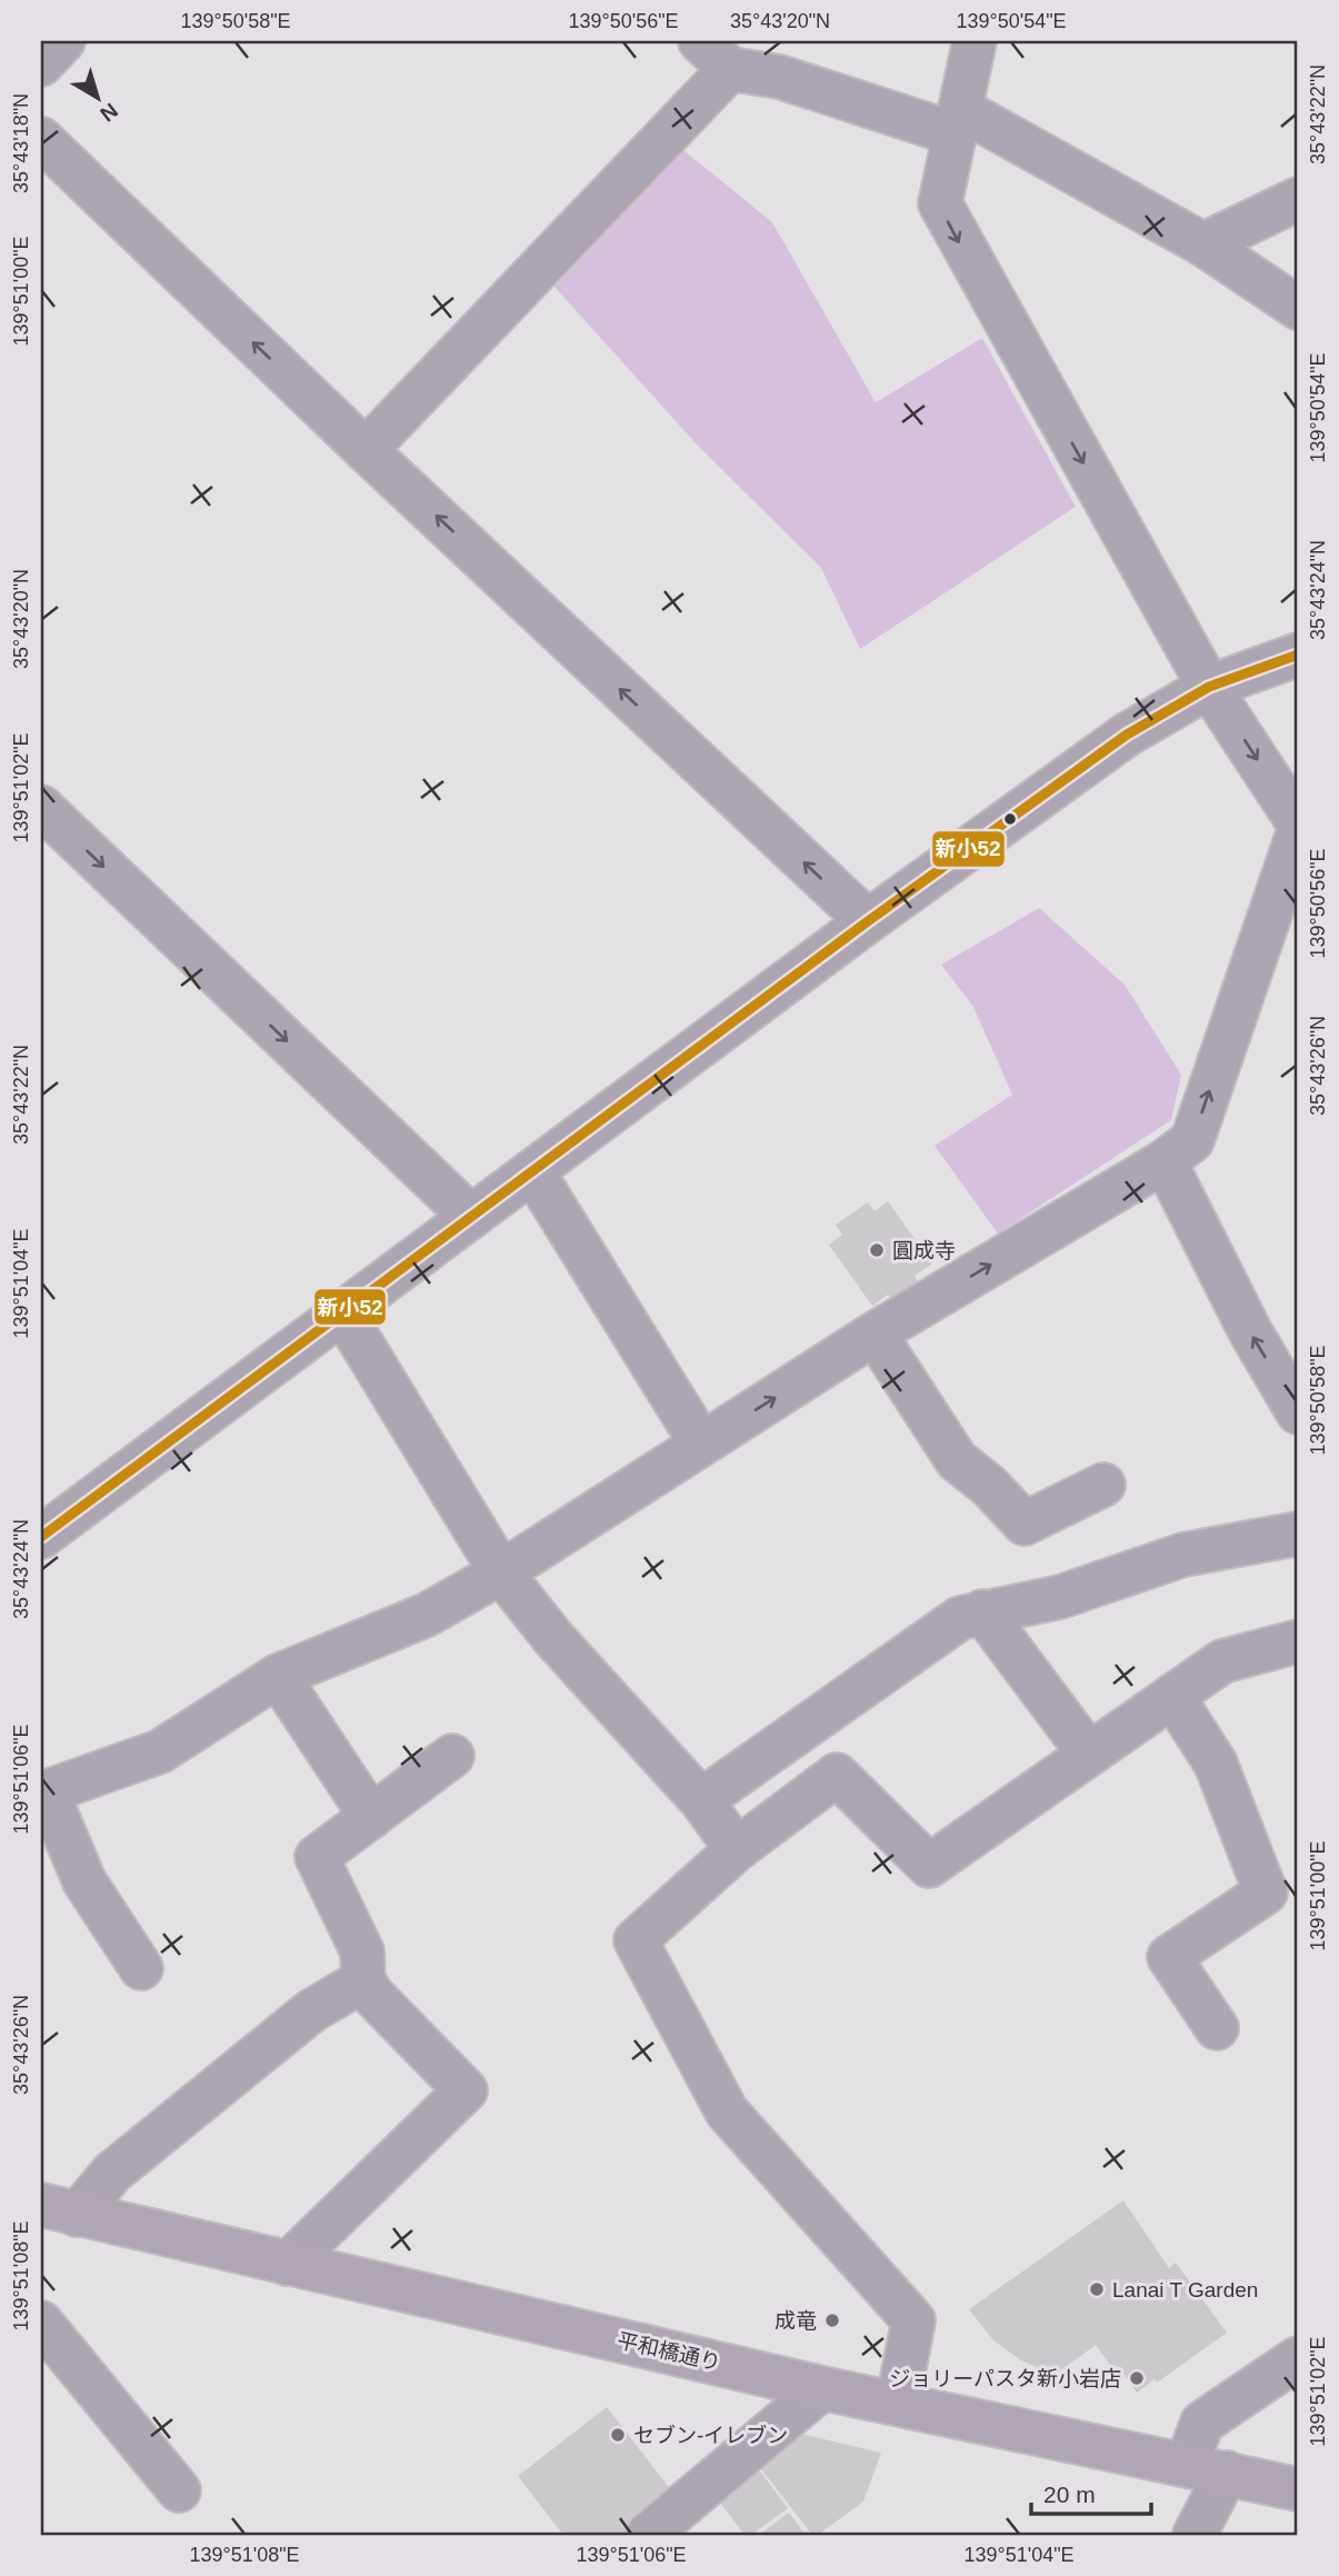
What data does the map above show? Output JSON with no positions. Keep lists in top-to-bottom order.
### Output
{
  "streets": {
    "main road": ["平和橋通り"]
  },
  "places": [
    "圓成寺",
    "Lanai T Garden",
    "成竜",
    "ジョリーパスタ新小岩店",
    "セブン-イレブン"
  ],
  "lines": ["transit line 新小52"],
  "scale_bar": "20 m",
  "north": "bottom right",
  "coordinates": [
    "139°50'58\"E",
    "139°50'56\"E",
    "35°43'20\"N",
    "139°50'54\"E",
    "35°43'22\"N",
    "35°43'18\"N",
    "139°51'00\"E",
    "35°43'24\"N",
    "139°51'02\"E",
    "35°43'26\"N",
    "139°51'04\"E",
    "139°51'06\"E",
    "139°51'08\"E"
  ]
}
